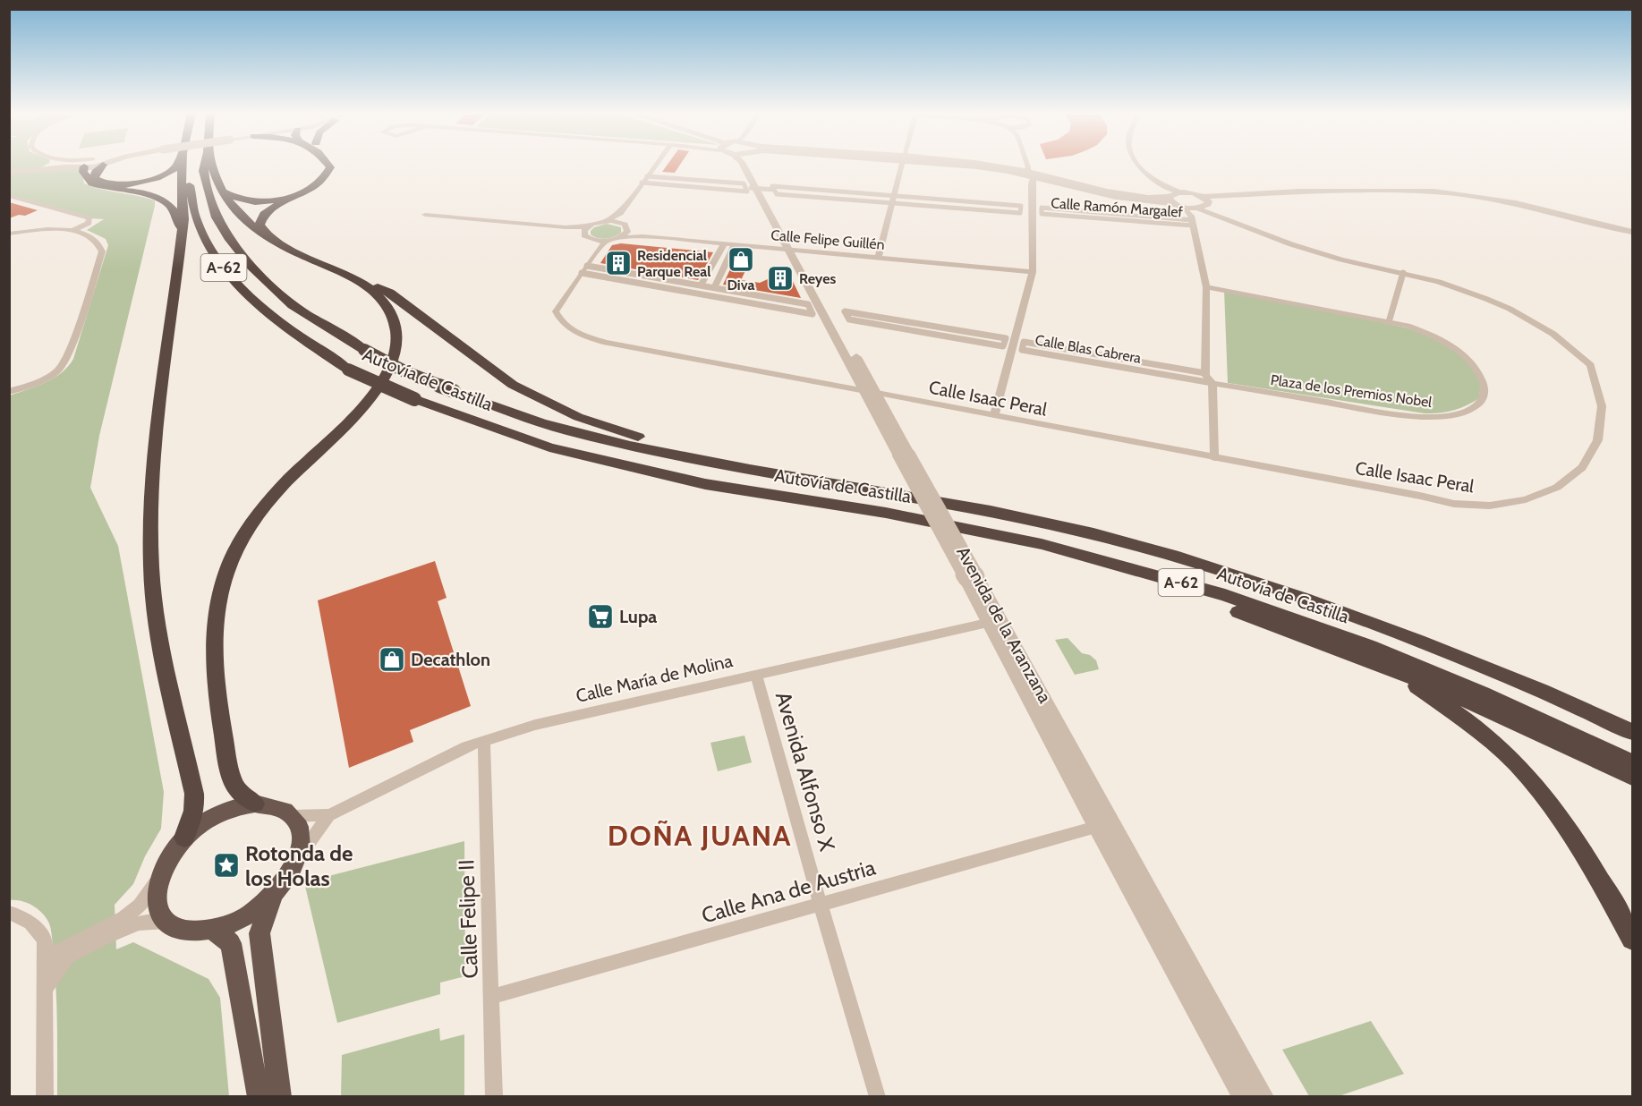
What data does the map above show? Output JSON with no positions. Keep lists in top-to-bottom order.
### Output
{
  "streets": {
    "highway": ["A-62", "Autovía de Castilla"],
    "street": [
      "Calle Ramón Margalef",
      "Calle Felipe Guillén",
      "Calle Blas Cabrera",
      "Plaza de los Premios Nobel",
      "Calle Isaac Peral",
      "Avenida de la Aranzana",
      "Calle María de Molina",
      "Avenida Alfonso X",
      "Calle Ana de Austria",
      "Calle Felipe II"
    ]
  },
  "crossings": [
    ["Calle Ramón Margalef", "Avenida de la Aranzana"],
    ["Calle Felipe Guillén", "Avenida de la Aranzana"],
    ["Calle Blas Cabrera", "Plaza de los Premios Nobel"],
    ["Calle Isaac Peral", "Avenida de la Aranzana"],
    ["Avenida de la Aranzana", "Calle María de Molina"],
    ["Avenida de la Aranzana", "Calle Ana de Austria"],
    ["Calle María de Molina", "Avenida Alfonso X"],
    ["Calle María de Molina", "Calle Felipe II"],
    ["Avenida Alfonso X", "Calle Ana de Austria"],
    ["Calle Ana de Austria", "Calle Felipe II"]
  ],
  "districts": ["DOÑA JUANA"],
  "places": {
    "shop": ["Diva", "Decathlon"],
    "building": ["Residencial Parque Real", "Reyes"],
    "supermarket": ["Lupa"],
    "place": ["Rotonda de los Holas"]
  }
}
